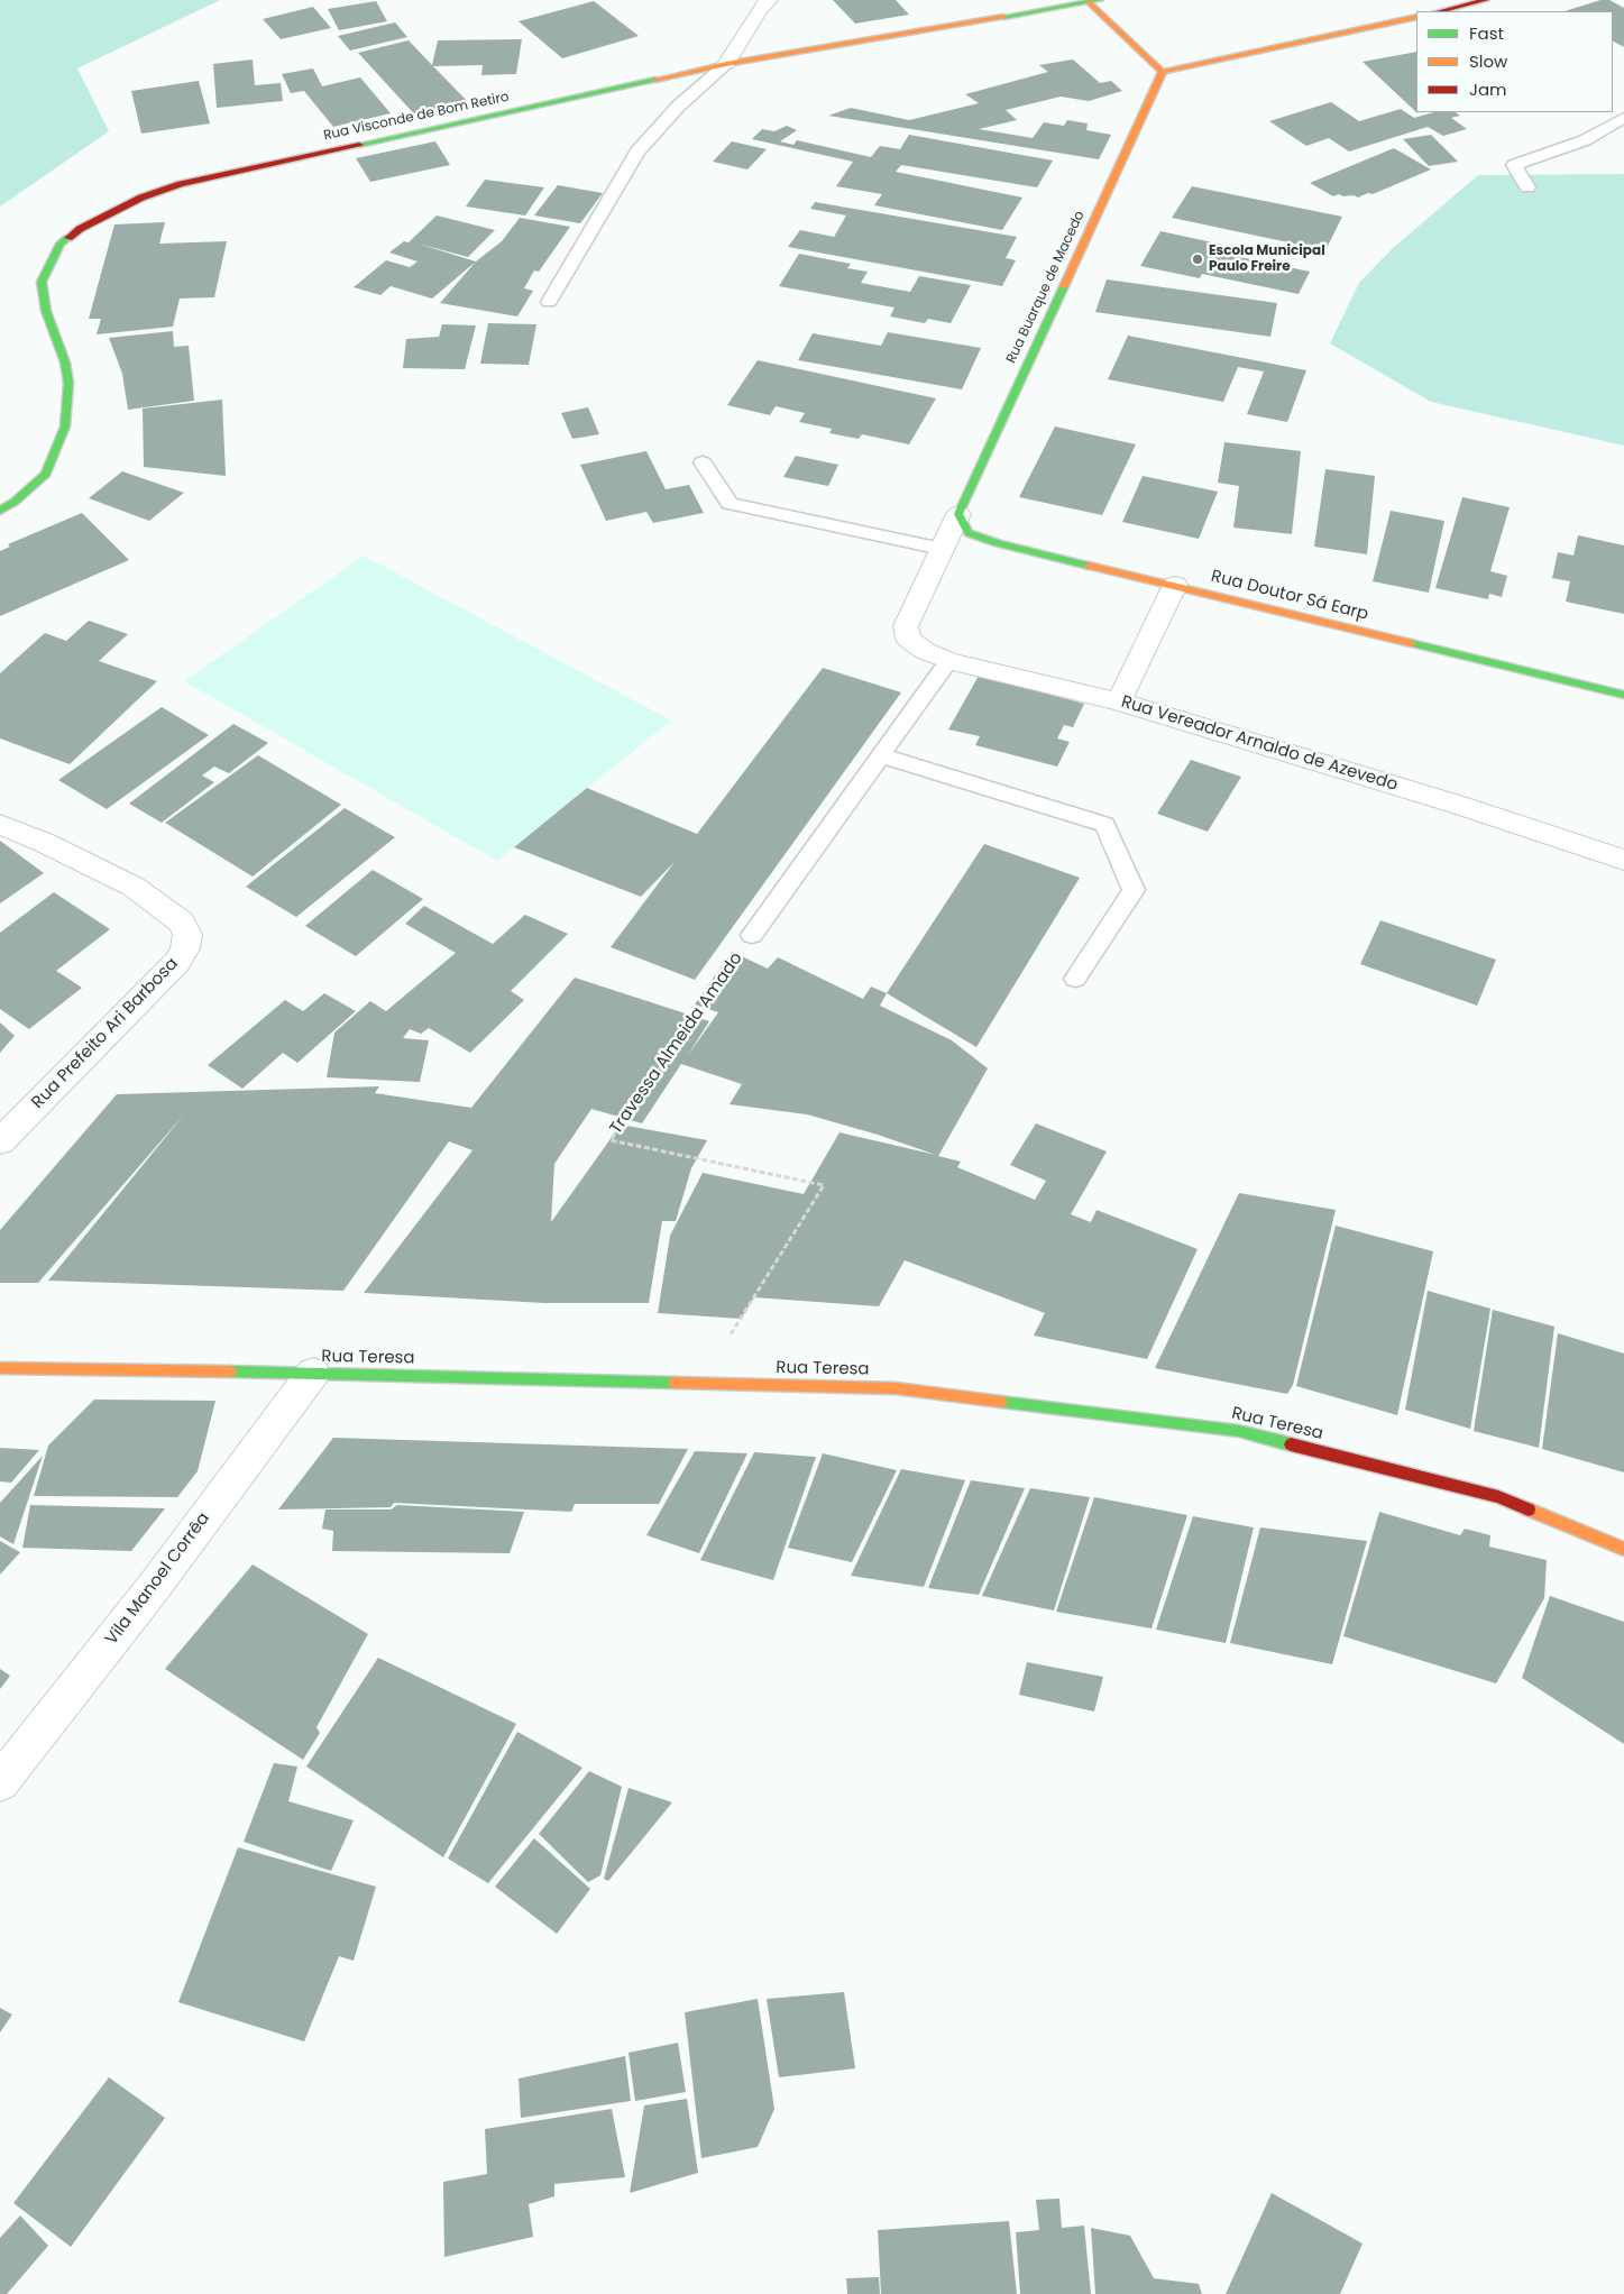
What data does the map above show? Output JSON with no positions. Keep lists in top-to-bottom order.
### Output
{
  "streets": {
    "main road": [
      "Rua Visconde de Bom Retiro",
      "Rua Buarque de Macedo",
      "Rua Doutor Sá Earp",
      "Rua Teresa"
    ],
    "street": ["Rua Vereador Arnaldo de Azevedo", "Rua Prefeito Ari Barbosa", "Vila Manoel Corrêa"],
    "lane": ["Travessa Almeida Amado"]
  },
  "crossings": [
    ["Rua Buarque de Macedo", "Rua Doutor Sá Earp"],
    ["Rua Vereador Arnaldo de Azevedo", "Travessa Almeida Amado"],
    ["Travessa Almeida Amado", "Rua Teresa"],
    ["Rua Teresa", "Vila Manoel Corrêa"]
  ],
  "places": ["Escola Municipal Paulo Freire"],
  "legend": ["Fast", "Slow", "Jam"]
}
